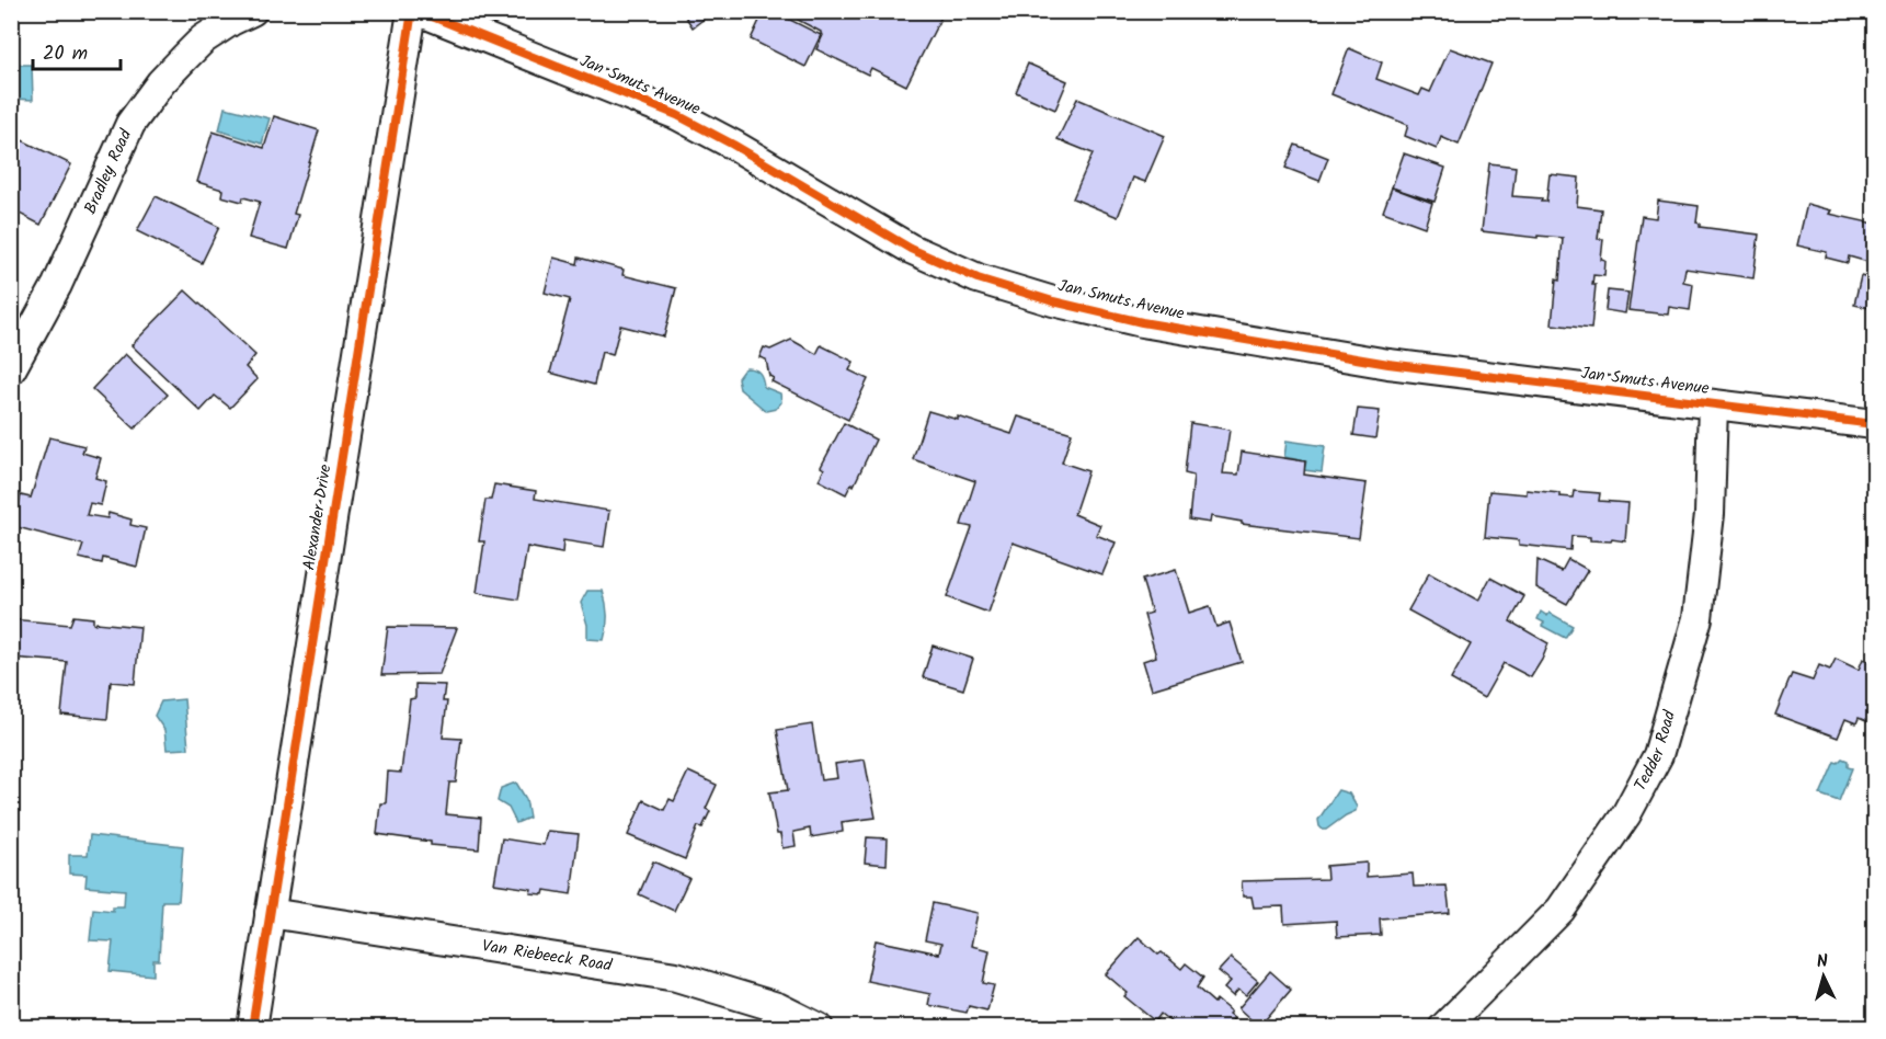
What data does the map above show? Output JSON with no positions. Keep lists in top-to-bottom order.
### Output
{
  "streets": {
    "street": [
      "Jan Smuts Avenue",
      "Bradley Road",
      "Alexander Drive",
      "Tedder Road",
      "Van Riebeeck Road"
    ]
  },
  "crossings": [
    ["Jan Smuts Avenue", "Tedder Road"],
    ["Alexander Drive", "Van Riebeeck Road"]
  ],
  "scale_bar": "20 m",
  "north": "top"
}
